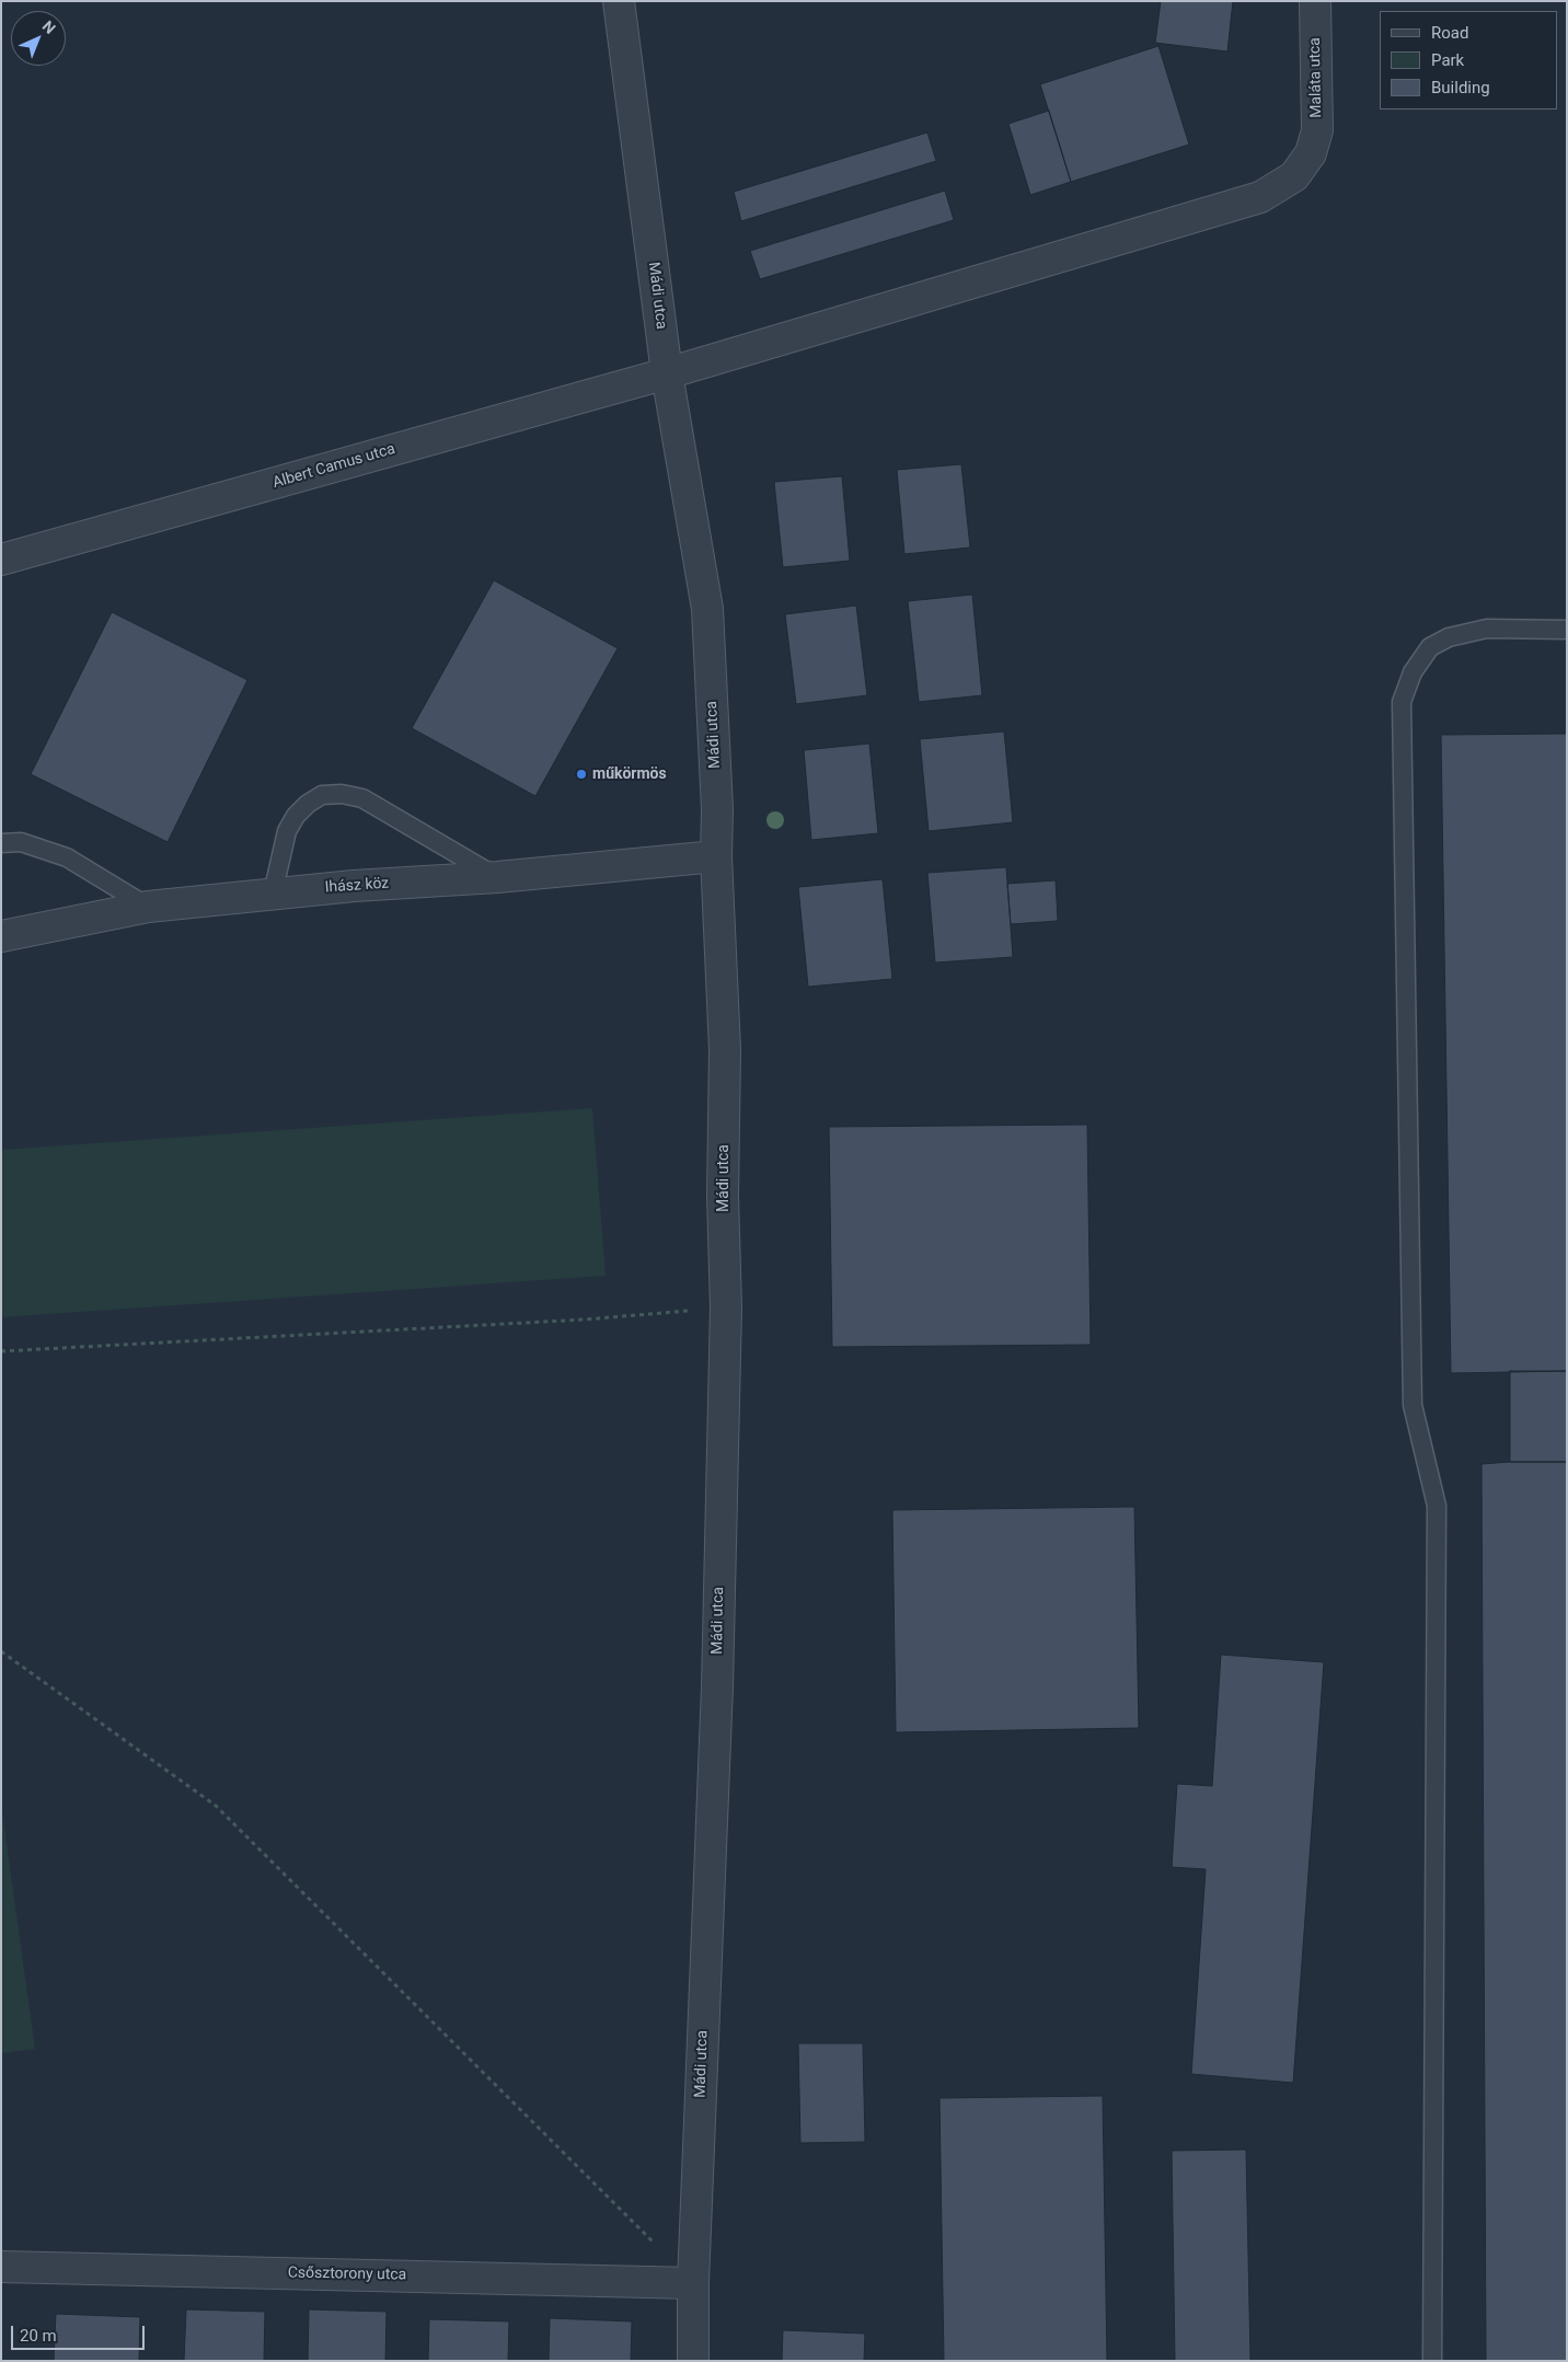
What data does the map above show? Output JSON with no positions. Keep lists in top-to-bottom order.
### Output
{
  "streets": {
    "street": [
      "Maláta utca",
      "Mádi utca",
      "Albert Camus utca",
      "Ihász köz",
      "Csősztorony utca"
    ]
  },
  "crossings": [
    ["Maláta utca", "Albert Camus utca"],
    ["Mádi utca", "Albert Camus utca"],
    ["Mádi utca", "Ihász köz"],
    ["Mádi utca", "Csősztorony utca"]
  ],
  "places": ["műkörmös"],
  "legend": ["Road", "Park", "Building"],
  "scale_bar": "20 m",
  "north": "top right"
}
